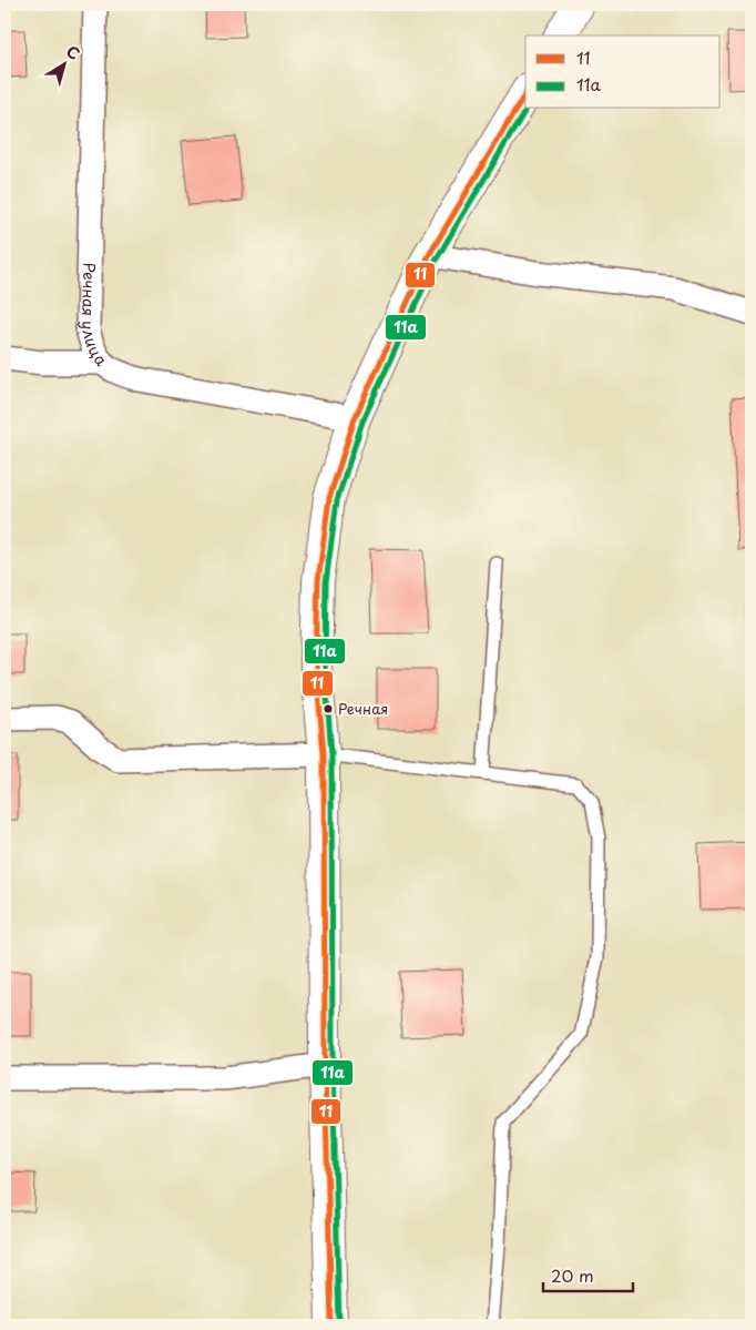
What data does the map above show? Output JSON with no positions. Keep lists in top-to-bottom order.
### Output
{
  "streets": {
    "street": ["Речная улица"]
  },
  "places": ["Речная"],
  "lines": ["transit line 11", "transit line 11а"],
  "legend": ["11", "11а"],
  "scale_bar": "20 m",
  "north": "top right"
}
